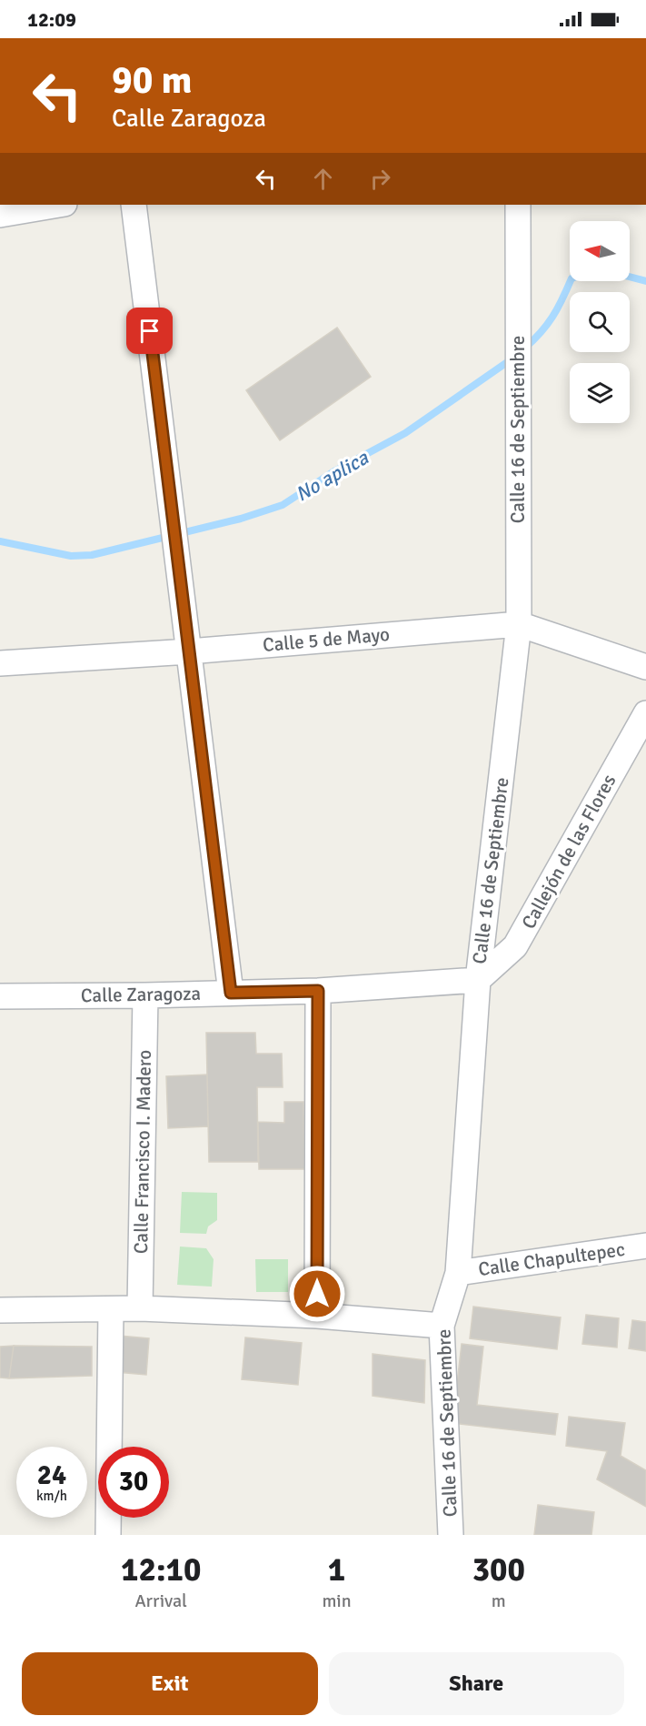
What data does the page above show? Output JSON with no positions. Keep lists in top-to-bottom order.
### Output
{
  "streets": {
    "street": [
      "Calle 16 de Septiembre",
      "Calle 5 de Mayo",
      "Callejón de las Flores",
      "Calle Zaragoza",
      "Calle Francisco I. Madero",
      "Calle Chapultepec"
    ]
  },
  "crossings": [
    ["Calle 16 de Septiembre", "Calle 5 de Mayo"],
    ["Calle 16 de Septiembre", "Callejón de las Flores"],
    ["Calle 16 de Septiembre", "Calle Zaragoza"],
    ["Calle 16 de Septiembre", "Calle Chapultepec"],
    ["Callejón de las Flores", "Calle Zaragoza"],
    ["Calle Zaragoza", "Calle Francisco I. Madero"]
  ],
  "water": ["No aplica"],
  "north": "left",
  "page": {
    "status": "12:09",
    "turn": ["90 m", "Calle Zaragoza"],
    "speed": "24 km/h",
    "limit": "30",
    "eta": [
      "12:10",
      "Arrival",
      "1",
      "min",
      "300",
      "m"
    ],
    "buttons": ["Exit", "Share"]
  }
}
